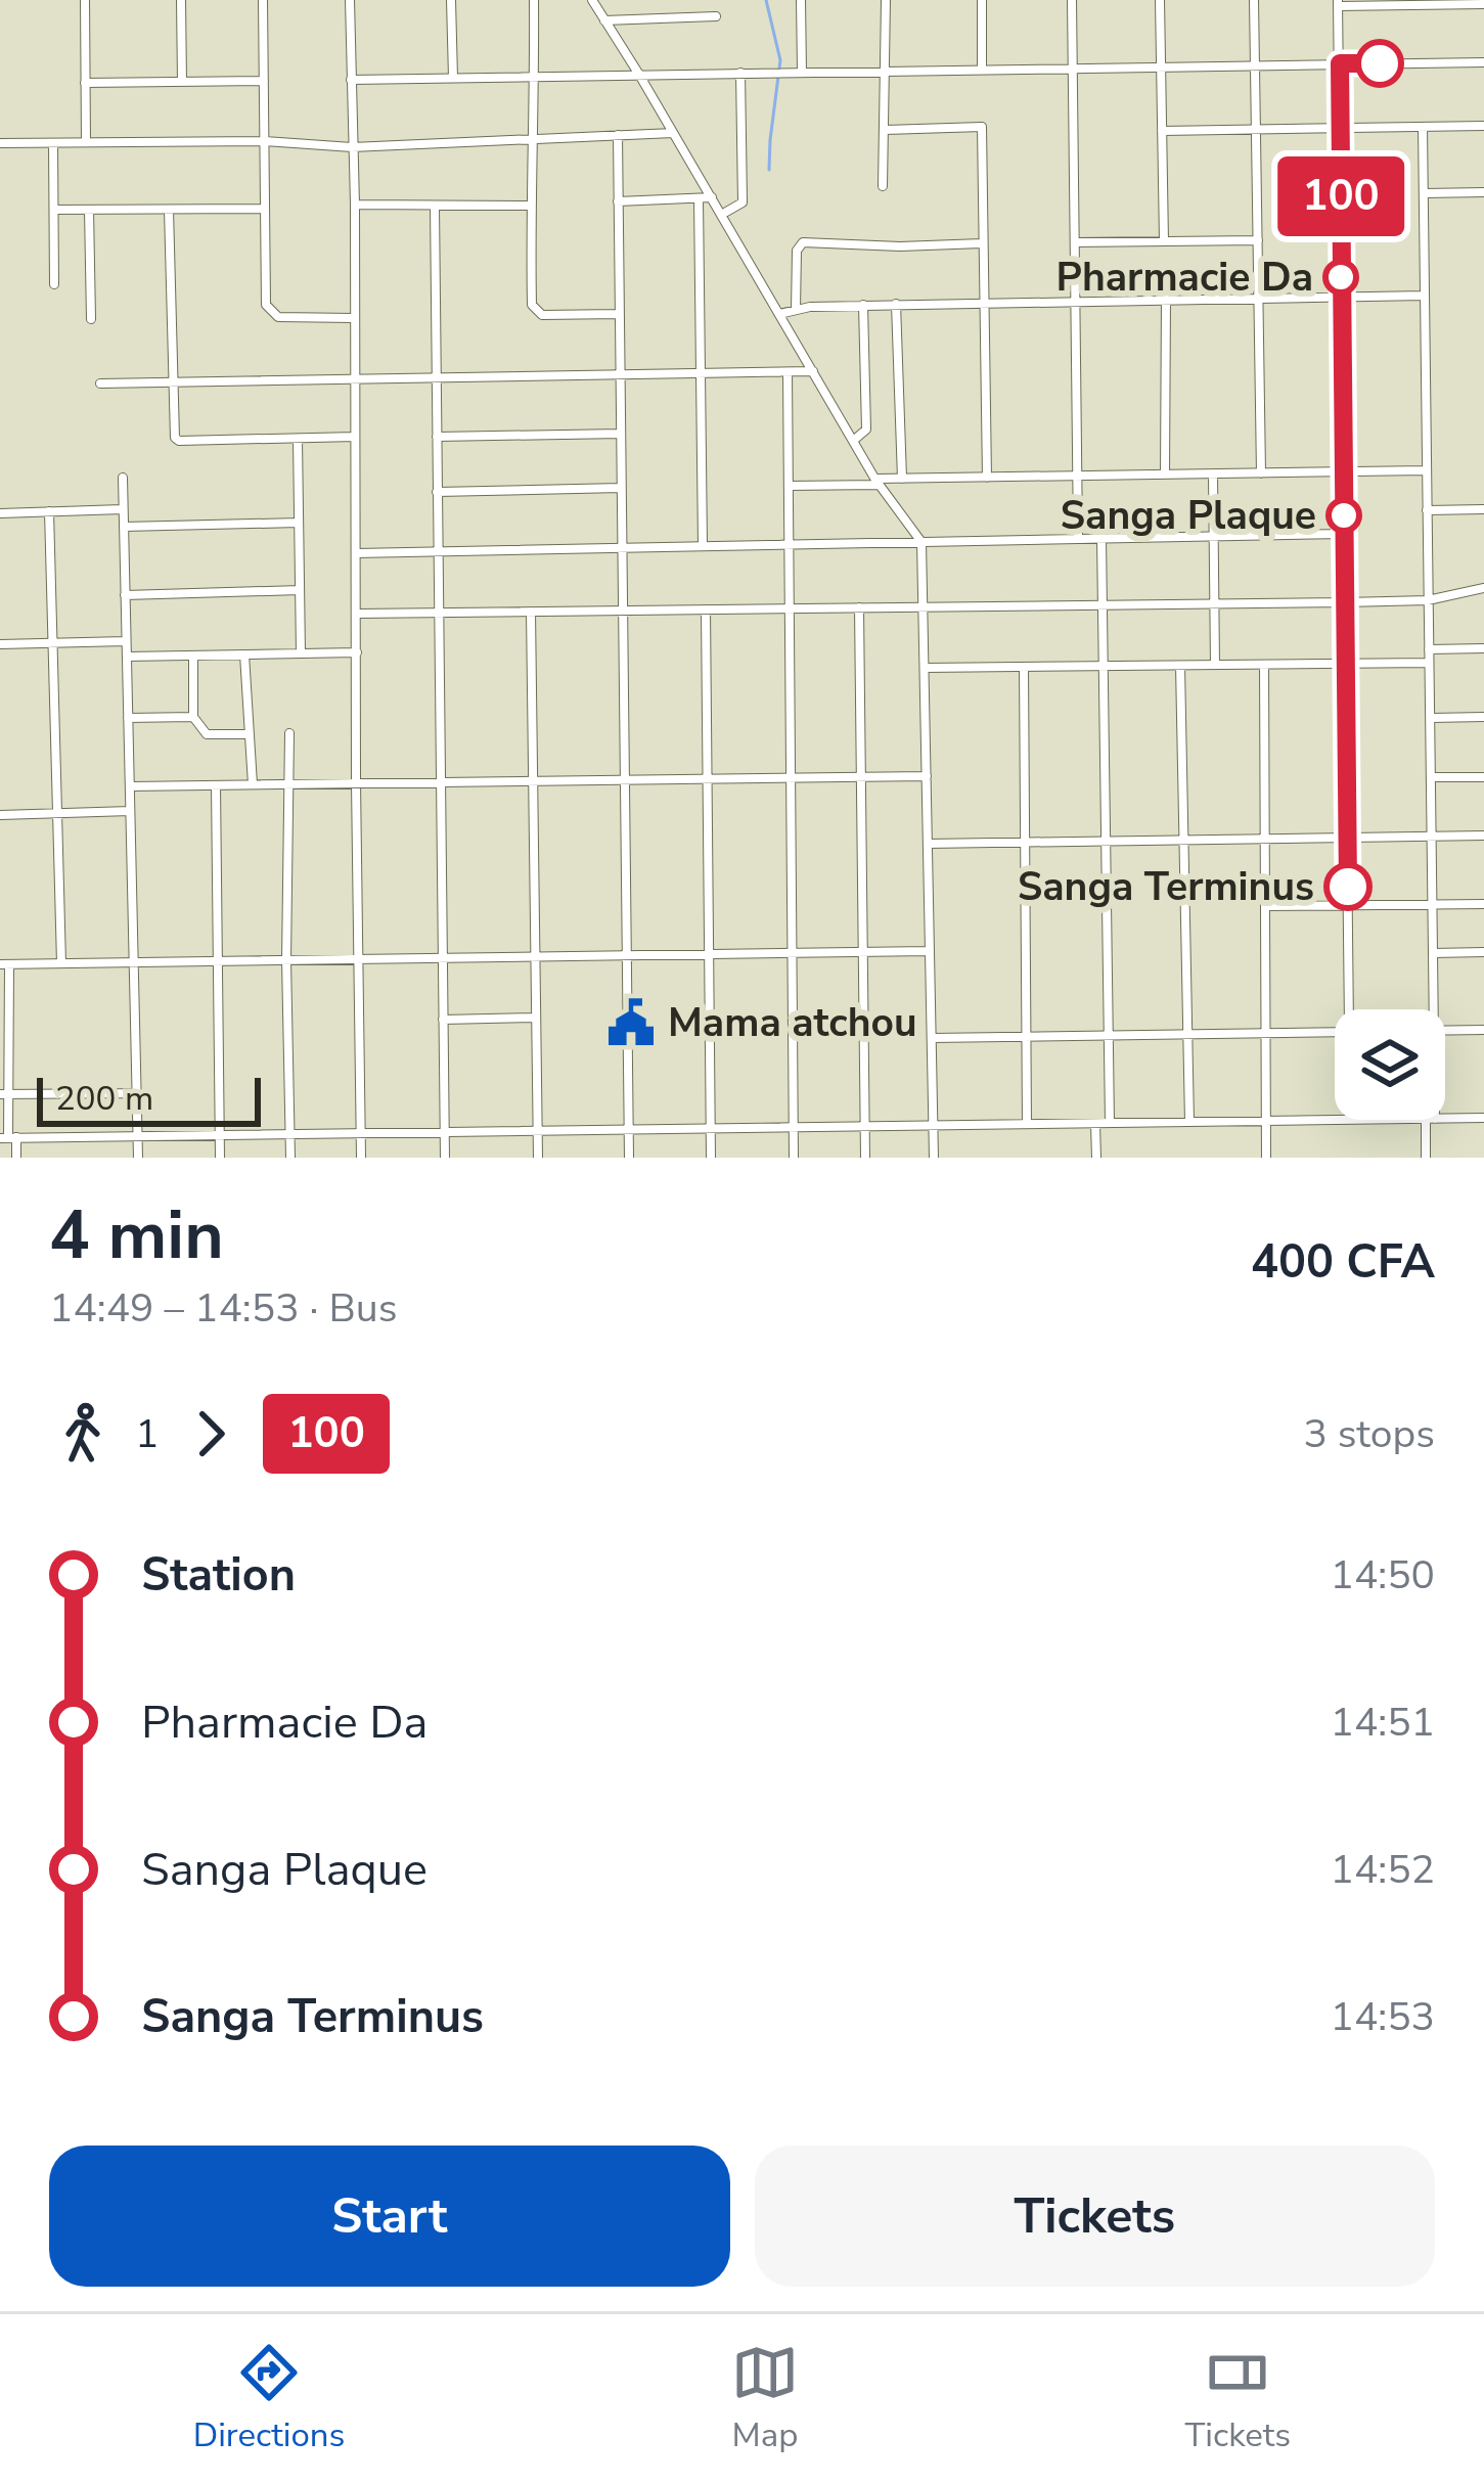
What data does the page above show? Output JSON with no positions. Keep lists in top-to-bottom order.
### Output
{
  "places": {
    "other": ["Pharmacie Da", "Sanga Plaque", "Sanga Terminus"],
    "public building": ["Mama atchou"]
  },
  "lines": ["bus line 100"],
  "scale_bar": "200 m",
  "page": {
    "on_map": "100",
    "scale": "200 m",
    "heading": ["4 min", "14:49 – 14:53 · Bus", "400 CFA"],
    "legs": ["1", "100", "3 stops"],
    "list": [
      {
        "name": "Station",
        "value": "14:50"
      },
      {
        "name": "Pharmacie Da",
        "value": "14:51"
      },
      {
        "name": "Sanga Plaque",
        "value": "14:52"
      },
      {
        "name": "Sanga Terminus",
        "value": "14:53"
      }
    ],
    "buttons": ["Start", "Tickets"],
    "tabs": ["Directions", "Map", "Tickets"]
  }
}
